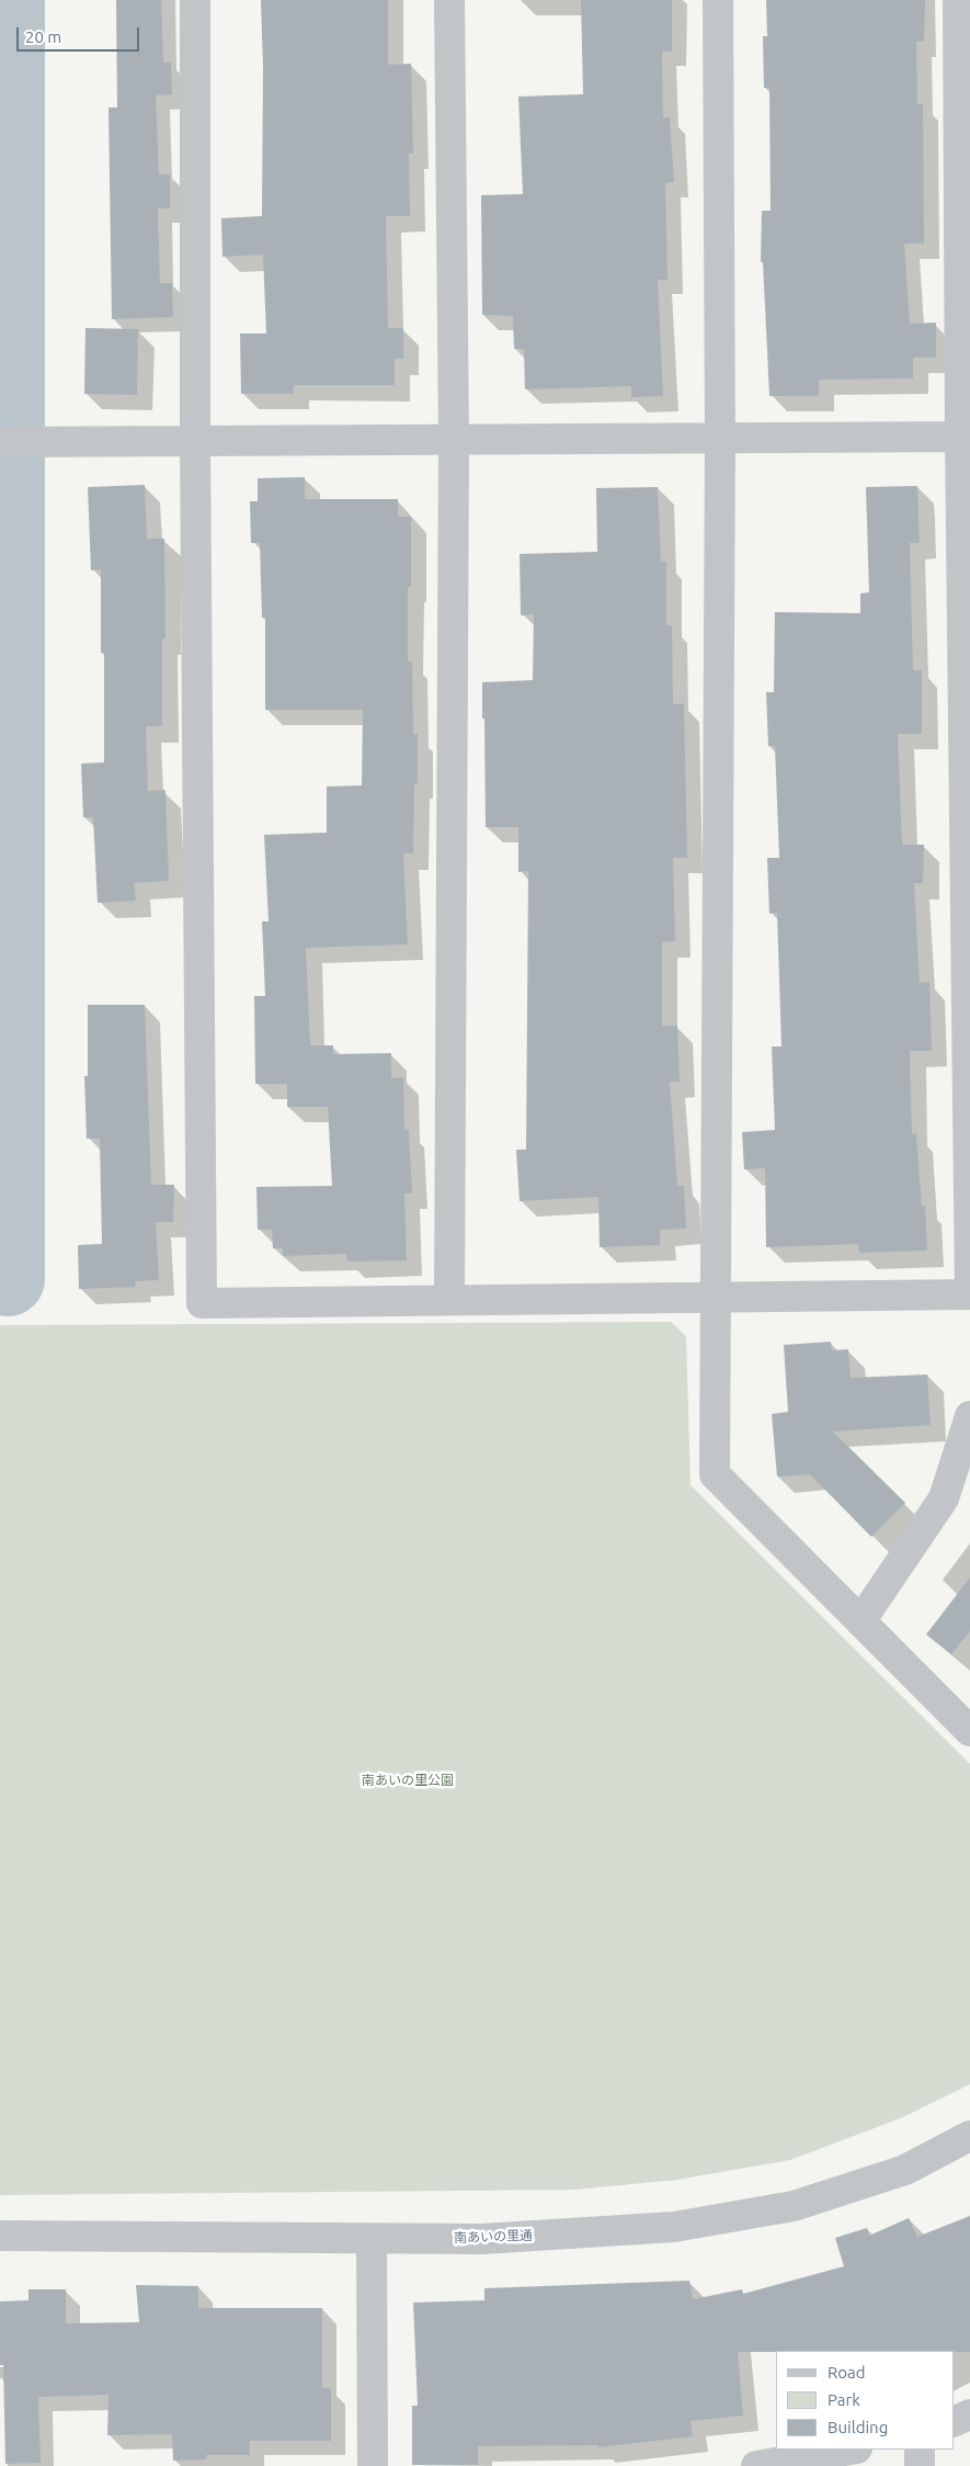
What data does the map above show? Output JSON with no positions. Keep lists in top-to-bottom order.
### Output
{
  "streets": {
    "street": ["南あいの里通"]
  },
  "parks": ["南あいの里公園"],
  "legend": ["Road", "Park", "Building"],
  "scale_bar": "20 m"
}
